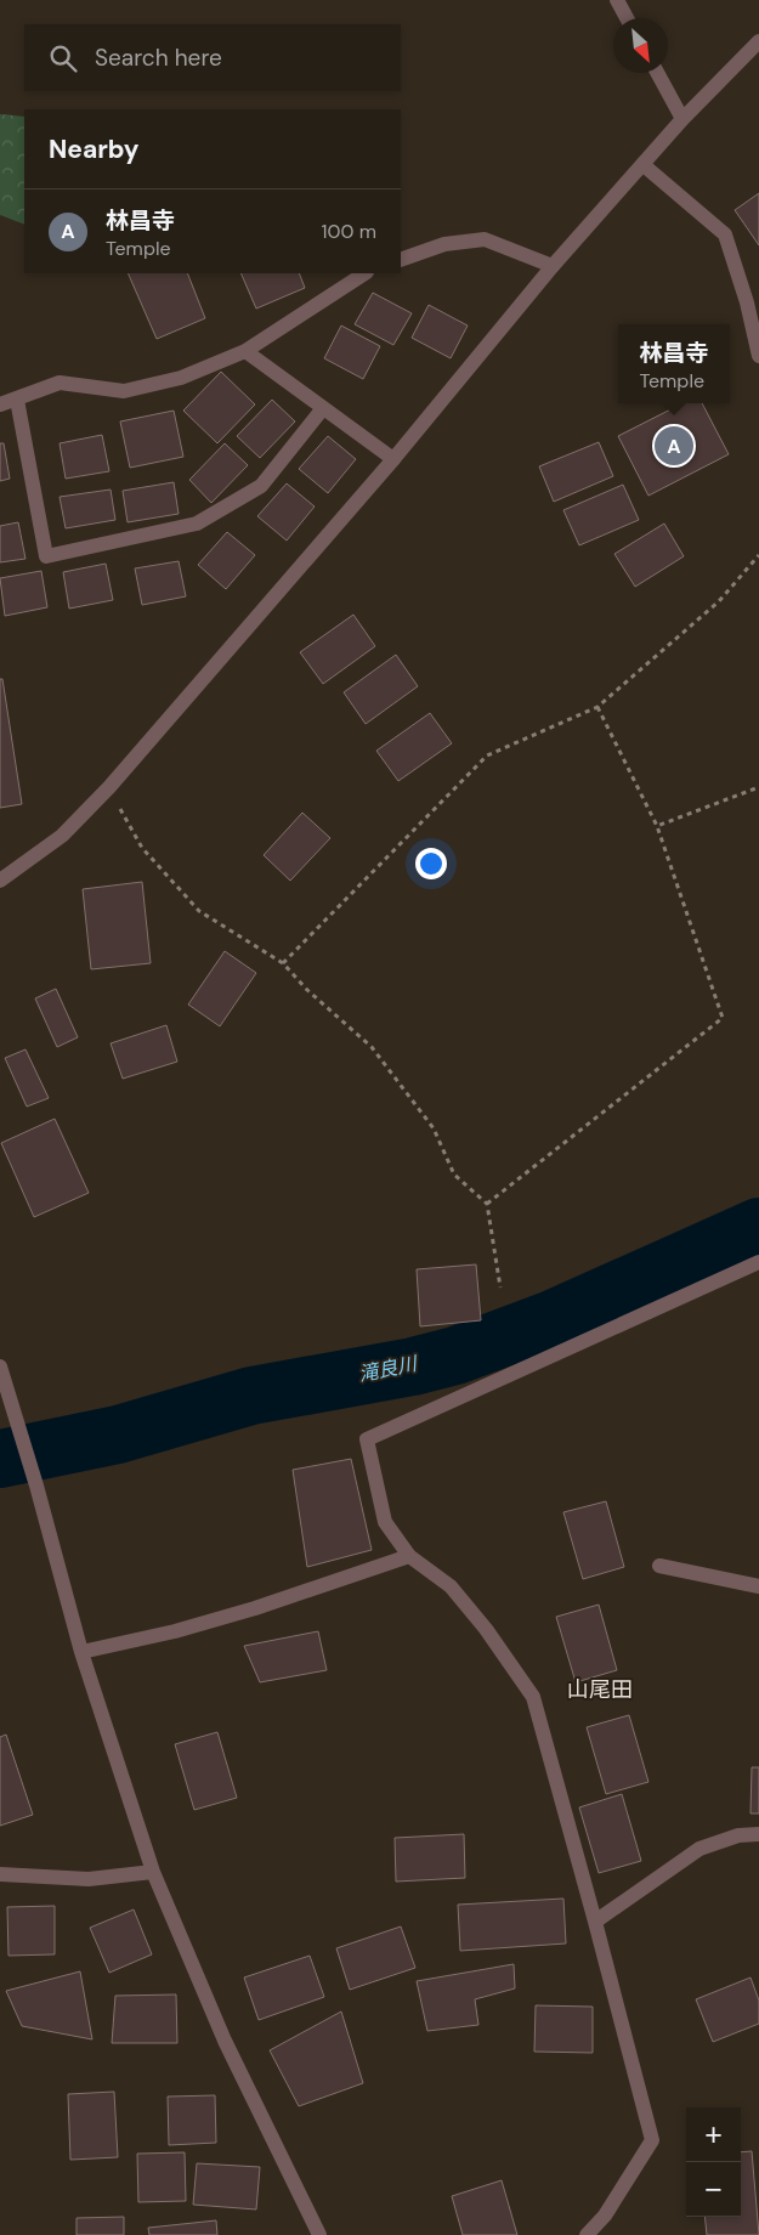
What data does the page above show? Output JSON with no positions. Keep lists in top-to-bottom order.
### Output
{
  "districts": ["山尾田"],
  "water": ["滝良川"],
  "north": "bottom right",
  "page": {
    "search": "Search here",
    "heading": "Nearby",
    "list": [
      {
        "mark": "A",
        "name": "林昌寺",
        "note": "Temple",
        "value": "100 m"
      }
    ],
    "popup": ["林昌寺", "Temple"],
    "pins": "A",
    "map_buttons": ["+", "−"]
  }
}
